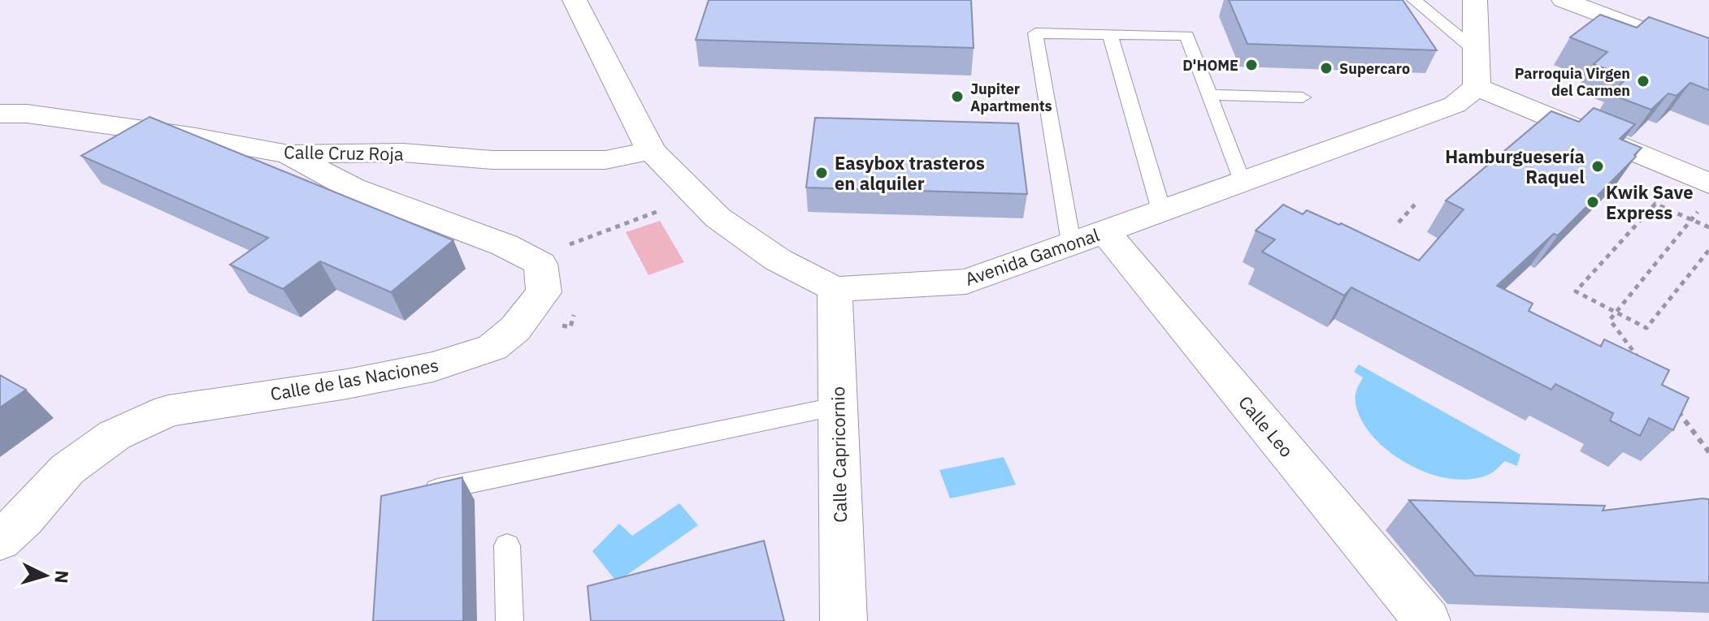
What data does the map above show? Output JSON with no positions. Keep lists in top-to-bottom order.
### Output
{
  "streets": {
    "street": [
      "Calle Cruz Roja",
      "Avenida Gamonal",
      "Calle de las Naciones",
      "Calle Leo",
      "Calle Capricornio"
    ]
  },
  "crossings": [
    ["Calle Cruz Roja", "Calle de las Naciones"],
    ["Avenida Gamonal", "Calle Leo"],
    ["Avenida Gamonal", "Calle Capricornio"]
  ],
  "places": [
    "D'HOME",
    "Supercaro",
    "Parroquia Virgen del Carmen",
    "Jupiter Apartments",
    "Hamburguesería Raquel",
    "Easybox trasteros en alquiler",
    "Kwik Save Express"
  ],
  "north": "right"
}
